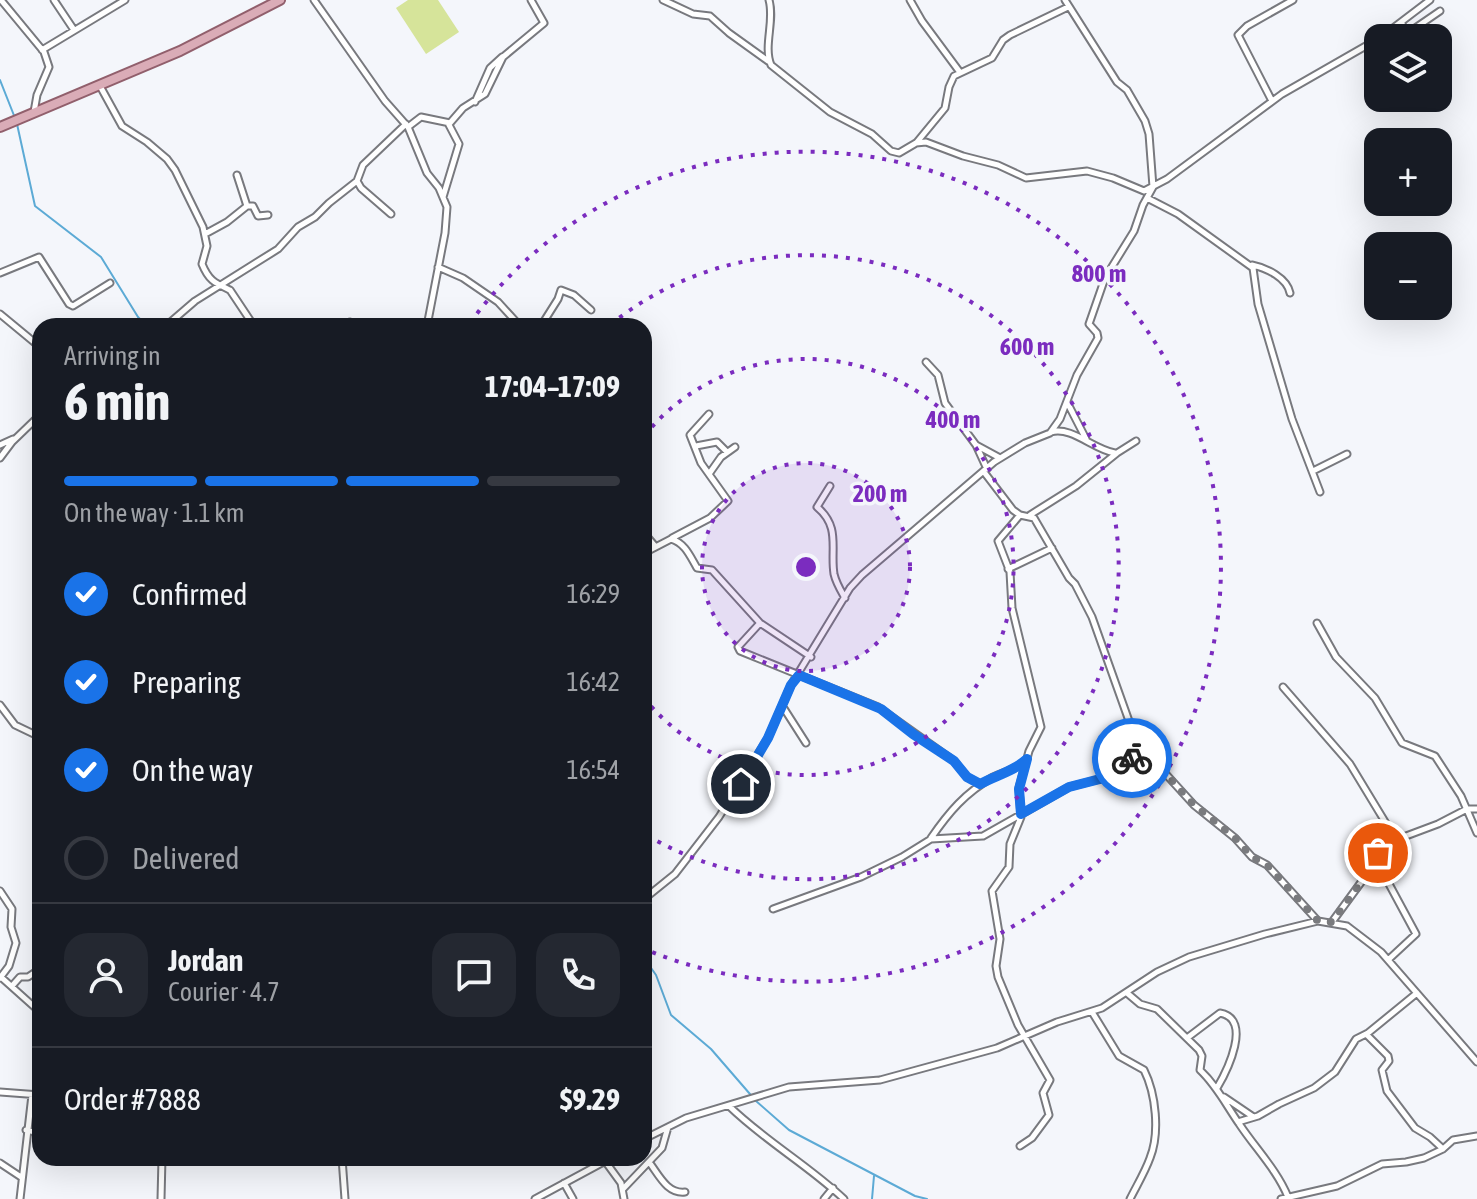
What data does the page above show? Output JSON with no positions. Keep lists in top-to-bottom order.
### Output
{
  "page": {
    "map_buttons": ["+", "−"],
    "heading": ["6 min", "Arriving in", "17:04–17:09"],
    "panel": [
      "Jordan",
      "Courier · 4.7",
      "Order #7888",
      "$9.29"
    ],
    "bar": "On the way · 1.1 km",
    "list": [
      ["Confirmed", "16:29"],
      ["Preparing", "16:42"],
      ["On the way", "16:54"],
      "Delivered"
    ]
  },
  "rings": [
    "800 m",
    "600 m",
    "400 m",
    "200 m"
  ]
}
